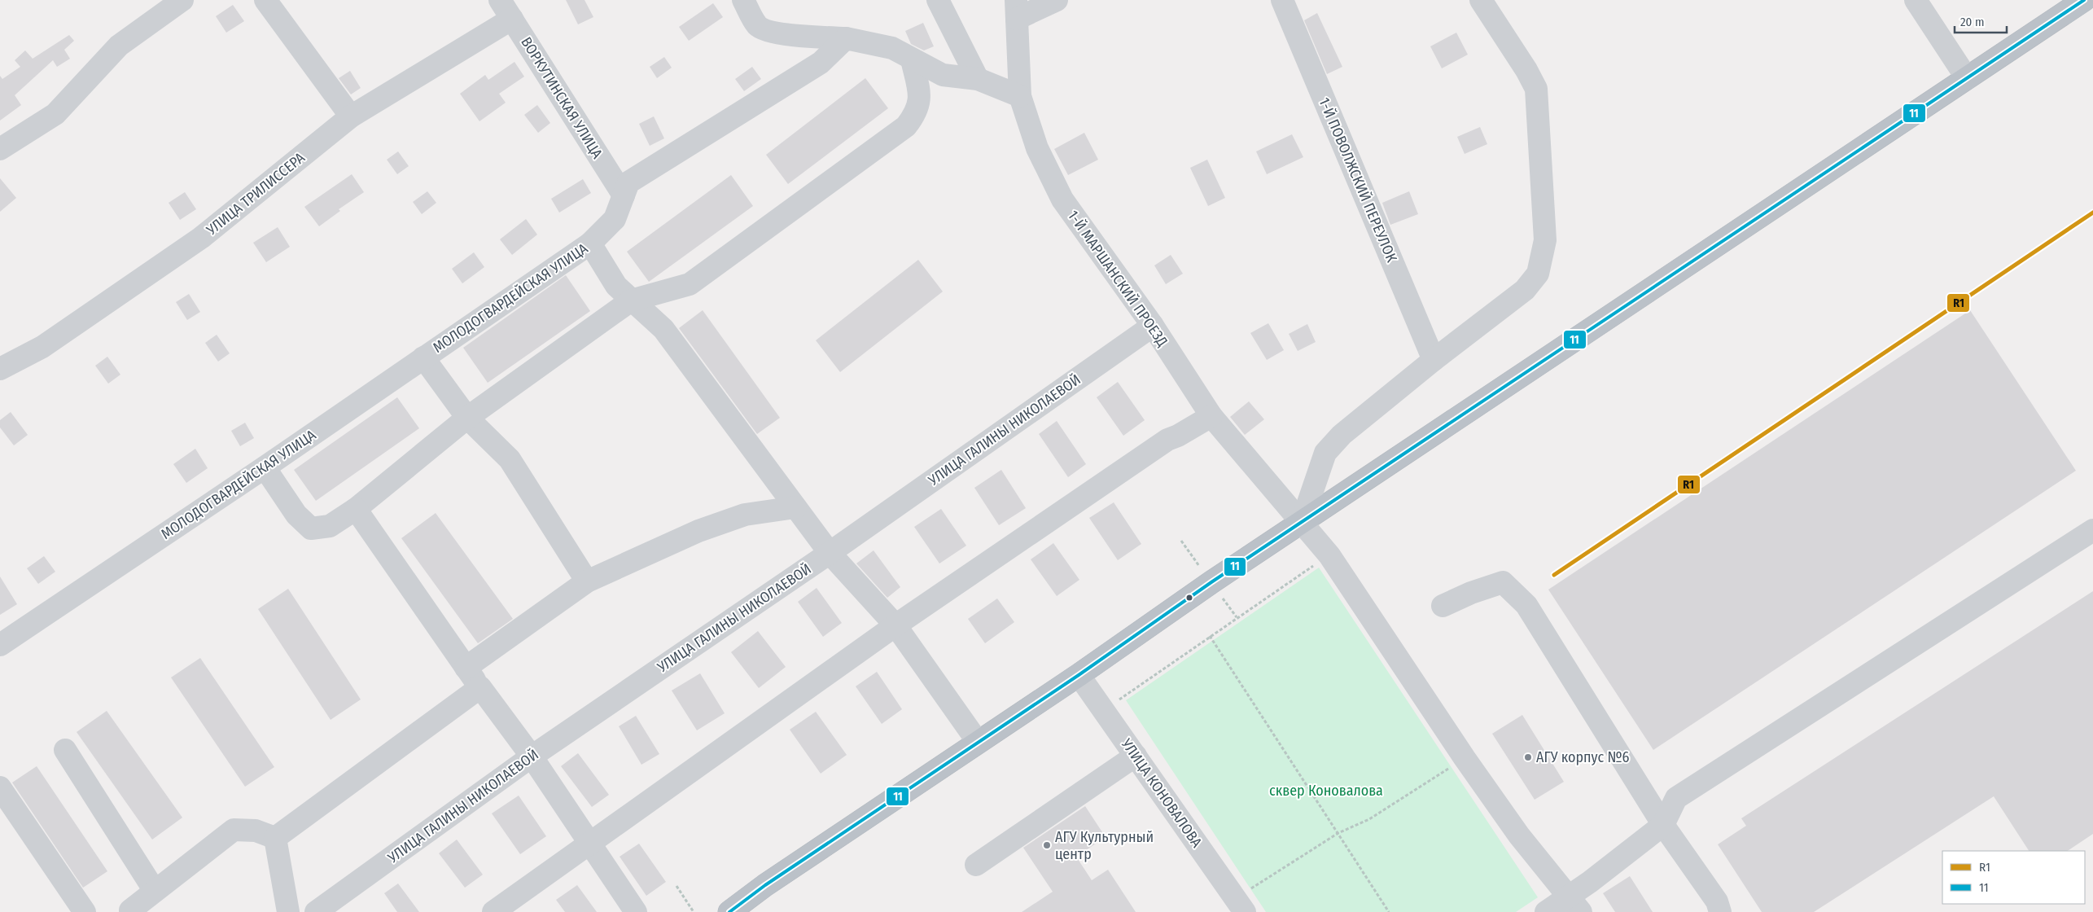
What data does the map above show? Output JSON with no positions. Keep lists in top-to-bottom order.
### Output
{
  "streets": {
    "street": [
      "ВОРКУТИНСКАЯ УЛИЦА",
      "1-Й ПОВОЛЖСКИЙ ПЕРЕУЛОК",
      "УЛИЦА ТРИЛИССЕРА",
      "1-Й МАРШАНСКИЙ ПРОЕЗД",
      "МОЛОДОГВАРДЕЙСКАЯ УЛИЦА",
      "УЛИЦА ГАЛИНЫ НИКОЛАЕВОЙ",
      "УЛИЦА КОНОВАЛОВА"
    ]
  },
  "crossings": [
    ["ВОРКУТИНСКАЯ УЛИЦА", "УЛИЦА ТРИЛИССЕРА"],
    ["ВОРКУТИНСКАЯ УЛИЦА", "МОЛОДОГВАРДЕЙСКАЯ УЛИЦА"],
    ["1-Й МАРШАНСКИЙ ПРОЕЗД", "УЛИЦА ГАЛИНЫ НИКОЛАЕВОЙ"]
  ],
  "parks": ["сквер Коновалова"],
  "places": ["АГУ корпус №6", "АГУ Культурный центр"],
  "lines": ["transit line 11", "transit line R1"],
  "legend": ["R1", "11"],
  "scale_bar": "20 m"
}
